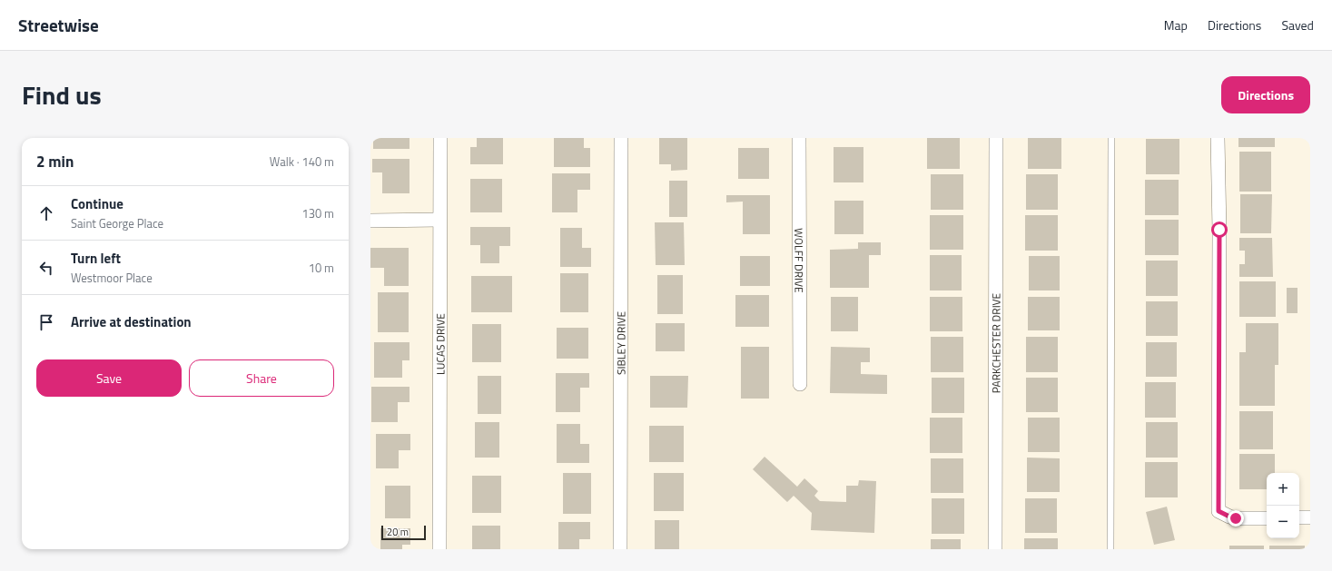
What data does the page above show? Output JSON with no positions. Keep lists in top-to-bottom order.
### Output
{
  "streets": {
    "street": [
      "WOLFF DRIVE",
      "LUCAS DRIVE",
      "SIBLEY DRIVE",
      "PARKCHESTER DRIVE"
    ]
  },
  "scale_bar": "20 m",
  "page": {
    "header": "Streetwise",
    "nav": ["Map", "Directions", "Saved"],
    "title": "Find us",
    "buttons": [
      "Directions",
      ["Save", "Share"]
    ],
    "heading": ["2 min", "Walk · 140 m"],
    "list": [
      ["Continue", "Saint George Place", "130 m"],
      ["Turn left", "Westmoor Place", "10 m"],
      "Arrive at destination"
    ],
    "map_buttons": ["+", "−"],
    "scale": "20 m"
  }
}
